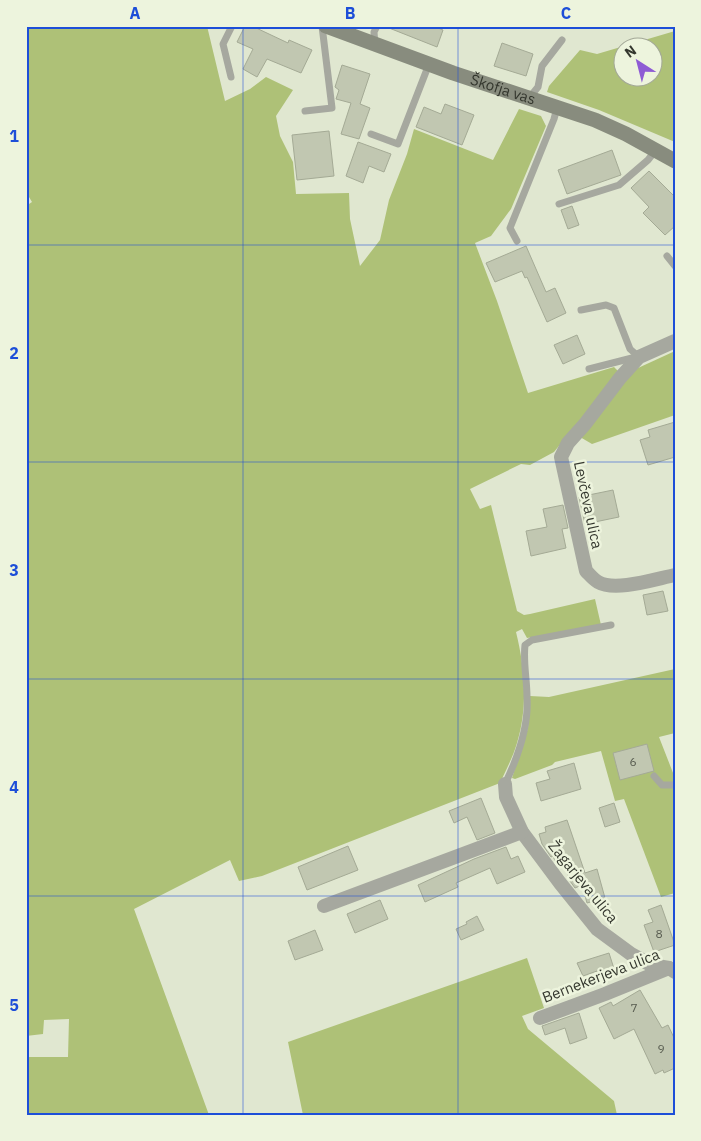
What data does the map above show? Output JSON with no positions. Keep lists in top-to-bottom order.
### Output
{
  "streets": {
    "main road": ["Škofja vas"],
    "street": ["Levčeva ulica", "Žagarjeva ulica", "Bernekerjeva ulica"]
  },
  "crossings": [
    ["Žagarjeva ulica", "Bernekerjeva ulica"]
  ],
  "house_numbers": [
    "6",
    "8",
    "7",
    "9"
  ],
  "north": "top left",
  "grid": {
    "columns": ["A", "B", "C"],
    "rows": [
      "1",
      "2",
      "3",
      "4",
      "5"
    ]
  }
}
